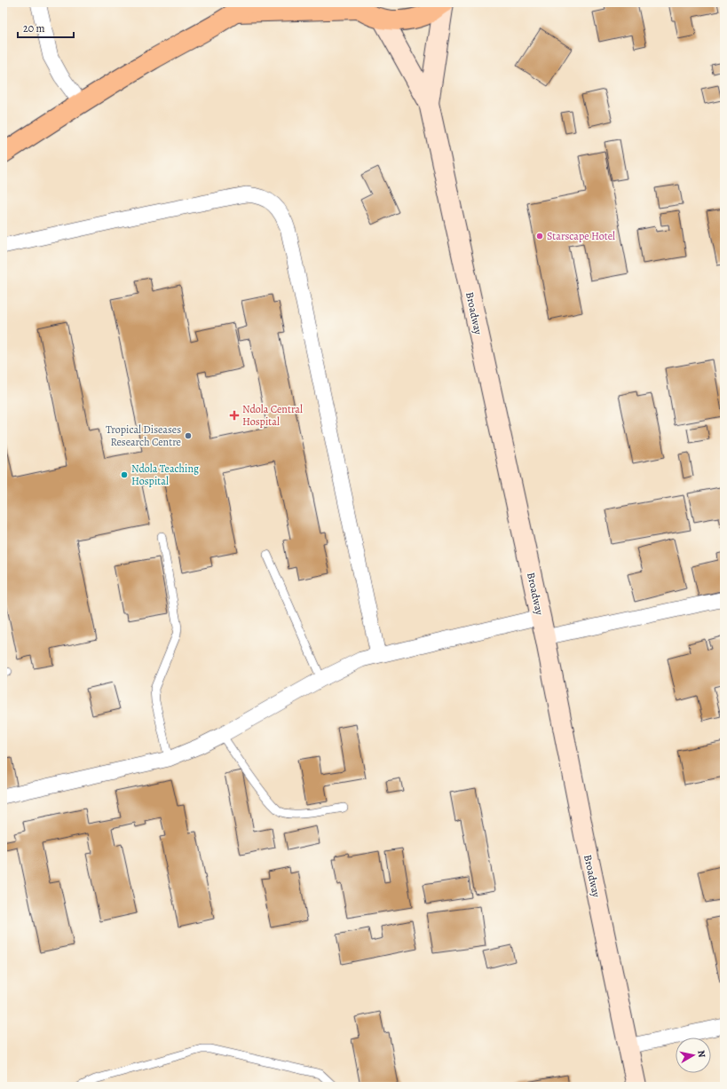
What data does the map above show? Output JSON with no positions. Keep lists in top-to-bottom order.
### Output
{
  "streets": {
    "main road": ["Broadway"]
  },
  "places": {
    "other": ["Starscape Hotel", "Tropical Diseases Research Centre", "Ndola Teaching Hospital"],
    "health": ["Ndola Central Hospital"]
  },
  "scale_bar": "20 m",
  "north": "right"
}
